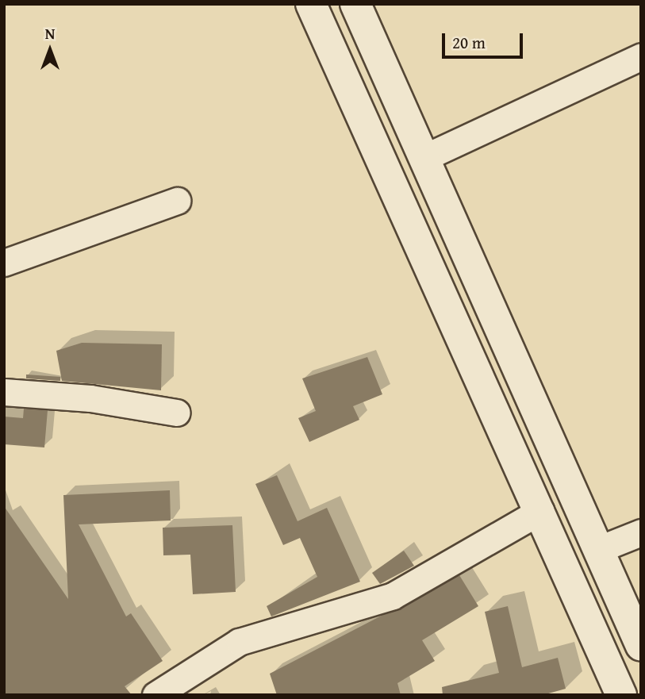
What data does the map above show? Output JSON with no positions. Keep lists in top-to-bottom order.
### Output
{
  "scale_bar": "20 m",
  "north": "top"
}
